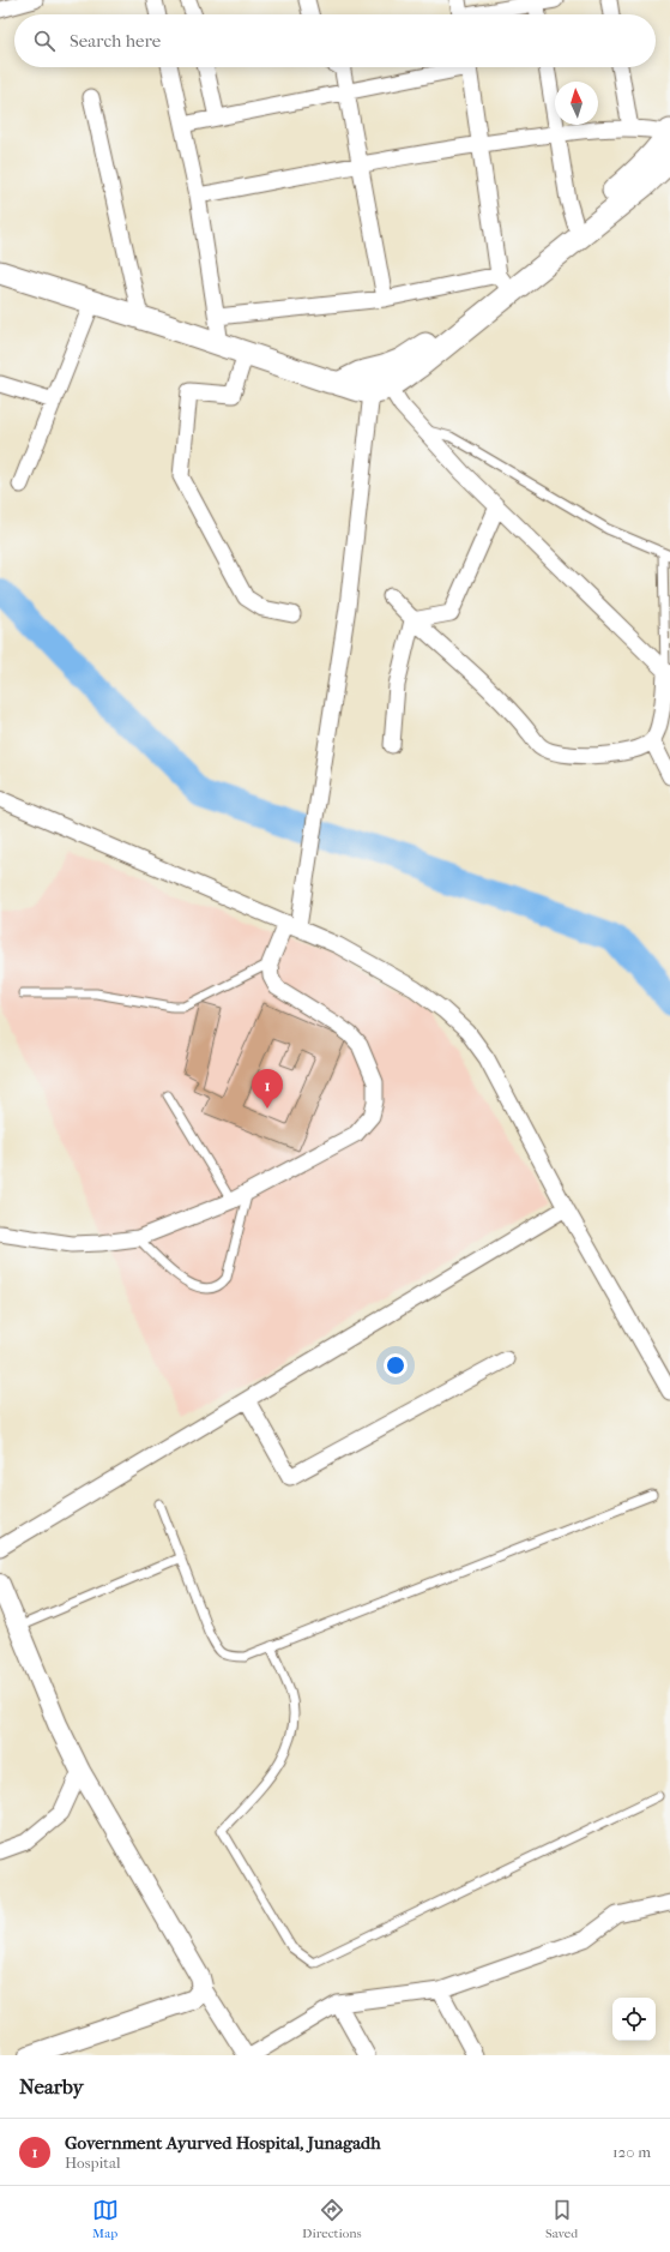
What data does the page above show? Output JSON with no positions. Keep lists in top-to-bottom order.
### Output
{
  "north": "top",
  "page": {
    "search": "Search here",
    "pins": "1",
    "heading": "Nearby",
    "list": [
      {
        "mark": "1",
        "name": "Government Ayurved Hospital, Junagadh",
        "note": "Hospital",
        "value": "120 m"
      }
    ],
    "nav": ["Map", "Directions", "Saved"]
  }
}
